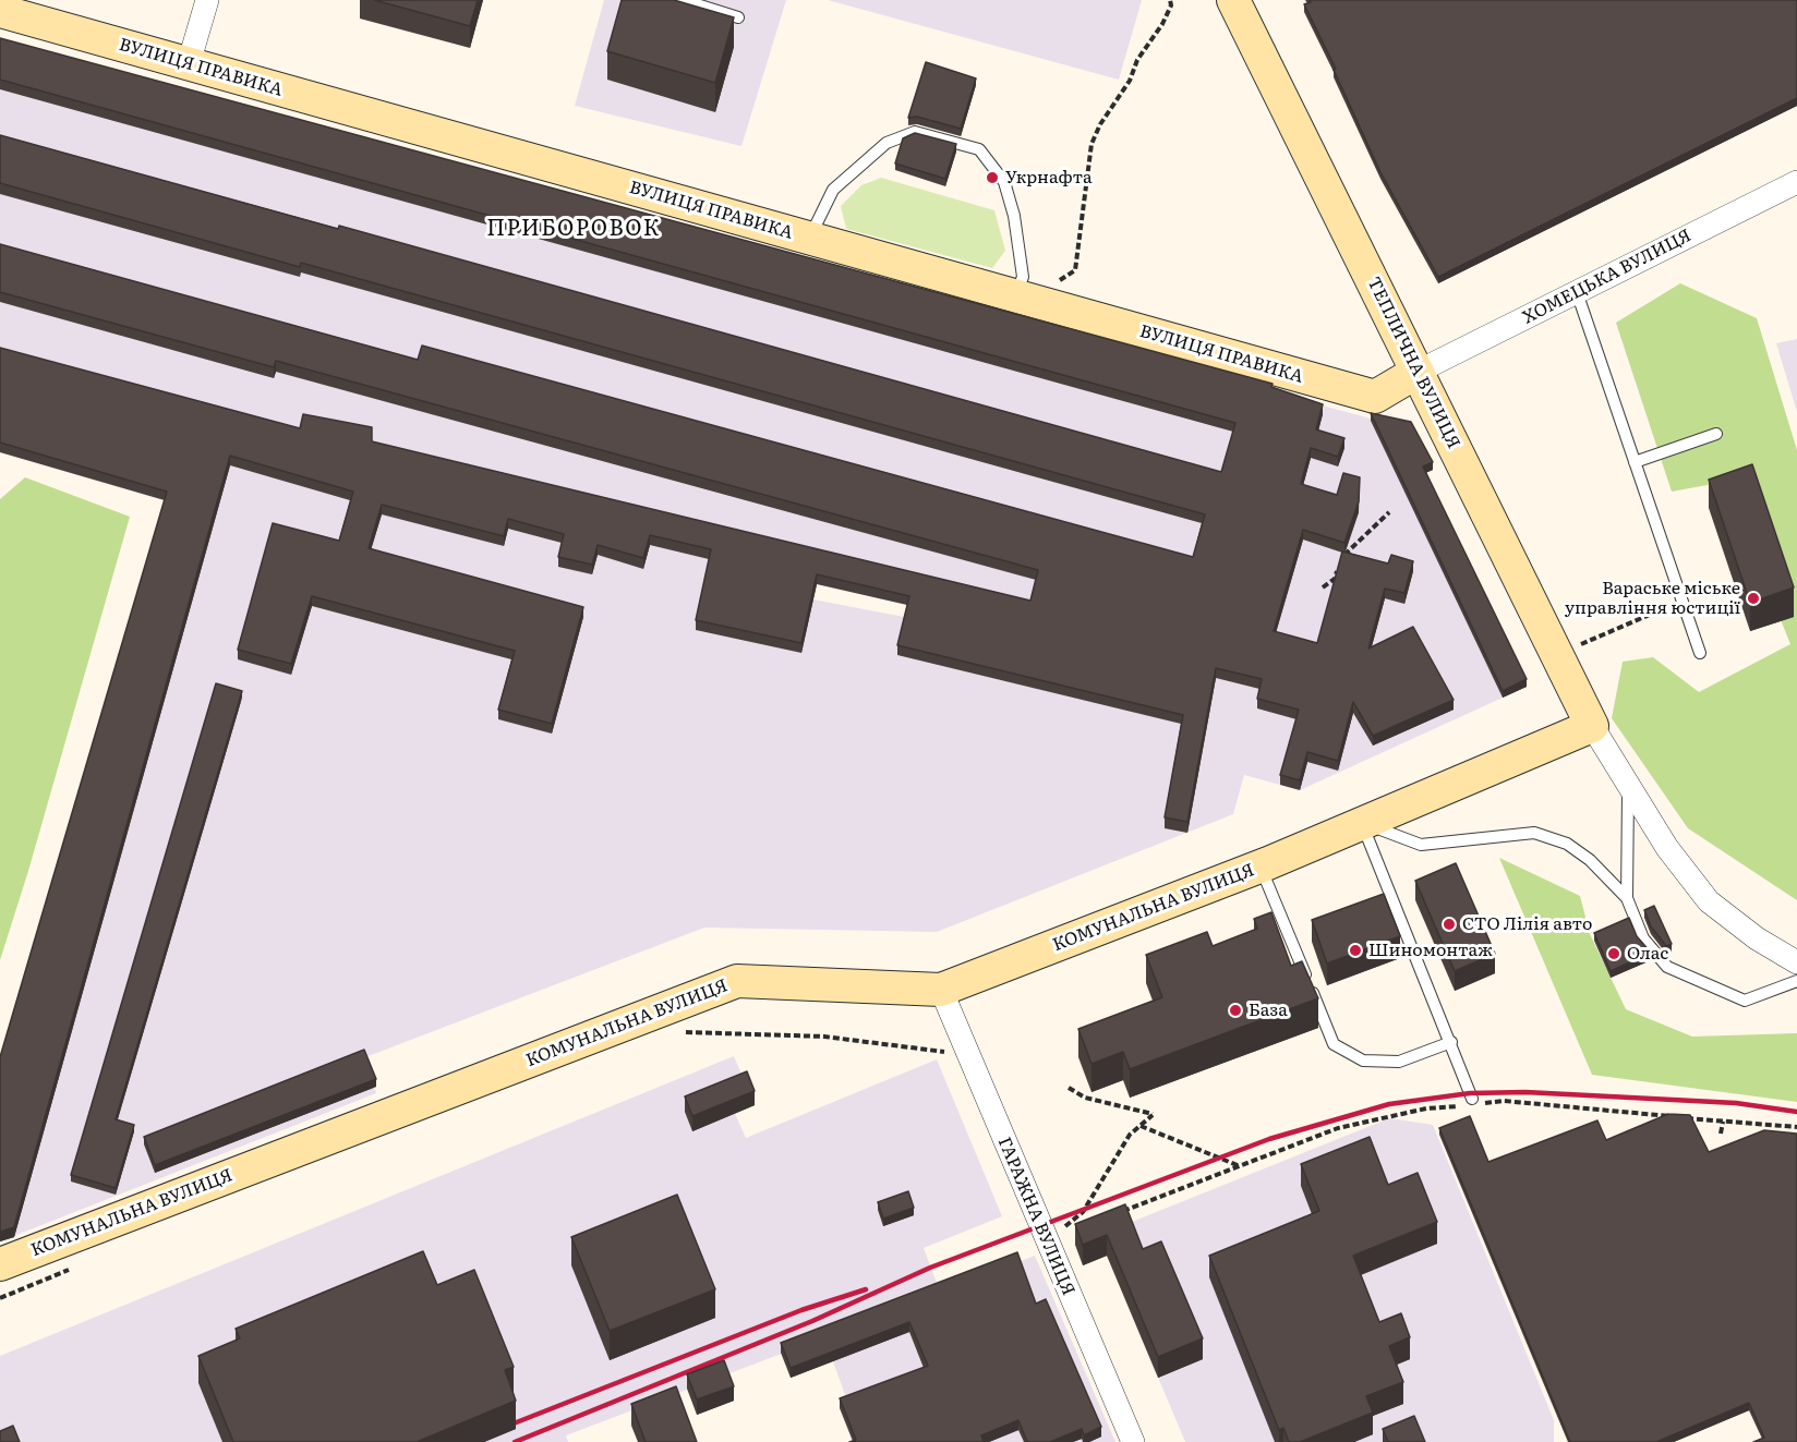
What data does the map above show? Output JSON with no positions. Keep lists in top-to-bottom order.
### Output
{
  "streets": {
    "street": [
      "ВУЛИЦЯ ПРАВИКА",
      "ХОМЕЦЬКА ВУЛИЦЯ",
      "ТЕПЛИЧНА ВУЛИЦЯ",
      "КОМУНАЛЬНА ВУЛИЦЯ",
      "ГАРАЖНА ВУЛИЦЯ"
    ]
  },
  "crossings": [
    ["ВУЛИЦЯ ПРАВИКА", "ХОМЕЦЬКА ВУЛИЦЯ"],
    ["ВУЛИЦЯ ПРАВИКА", "ТЕПЛИЧНА ВУЛИЦЯ"],
    ["ХОМЕЦЬКА ВУЛИЦЯ", "ТЕПЛИЧНА ВУЛИЦЯ"],
    ["ТЕПЛИЧНА ВУЛИЦЯ", "КОМУНАЛЬНА ВУЛИЦЯ"],
    ["КОМУНАЛЬНА ВУЛИЦЯ", "ГАРАЖНА ВУЛИЦЯ"]
  ],
  "districts": ["ПРИБОРОВОК"],
  "places": [
    "Укрнафта",
    "Вараське міське управління юстиції",
    "СТО Лілія авто",
    "Шиномонтаж",
    "Олас",
    "База"
  ]
}
